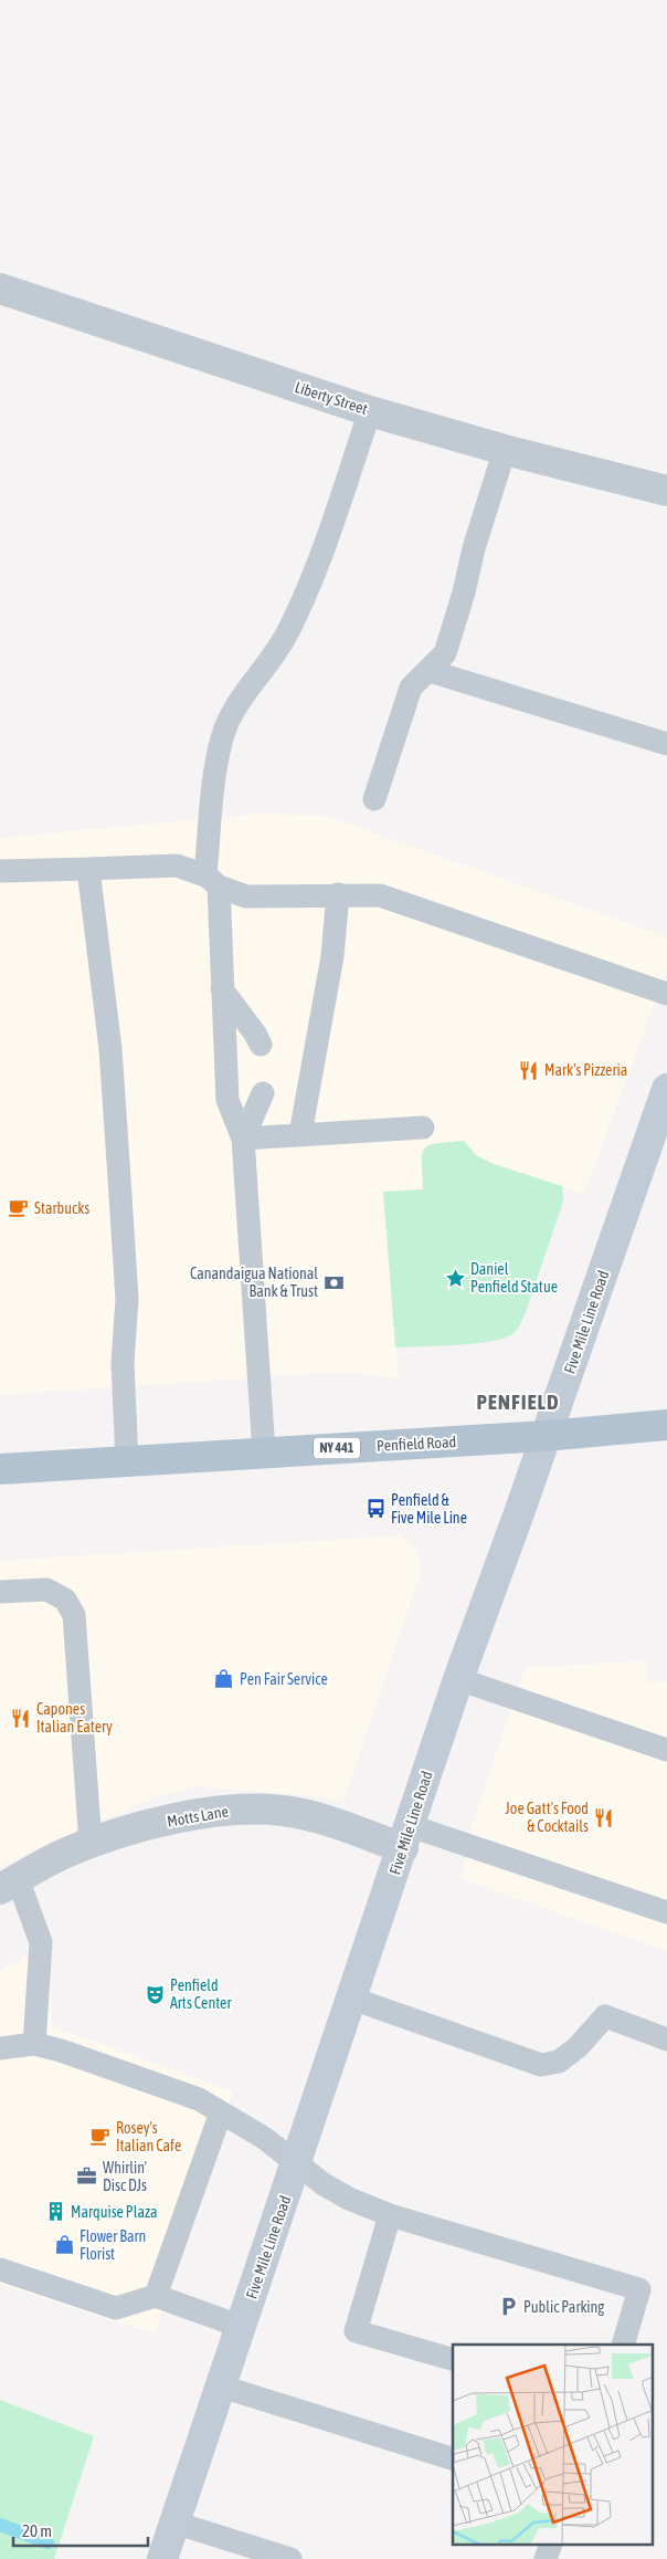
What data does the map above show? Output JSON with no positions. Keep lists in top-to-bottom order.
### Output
{
  "streets": {
    "main road": ["Five Mile Line Road", "Penfield Road", "NY 441"],
    "street": ["Liberty Street", "Motts Lane"]
  },
  "crossings": [
    ["Five Mile Line Road", "Penfield Road"],
    ["Five Mile Line Road", "Motts Lane"]
  ],
  "districts": ["PENFIELD"],
  "places": {
    "restaurant": ["Mark's Pizzeria", "Capones Italian Eatery", "Joe Gatt's Food & Cocktails"],
    "cafe": ["Starbucks", "Rosey's Italian Cafe"],
    "place": ["Daniel Penfield Statue"],
    "bank": ["Canandaigua National Bank & Trust"],
    "bus stop": ["Penfield & Five Mile Line"],
    "shop": ["Pen Fair Service", "Flower Barn Florist"],
    "theatre": ["Penfield Arts Center"],
    "office": ["Whirlin' Disc DJs"],
    "building": ["Marquise Plaza"],
    "parking": ["Public Parking"]
  },
  "scale_bar": "20 m"
}
